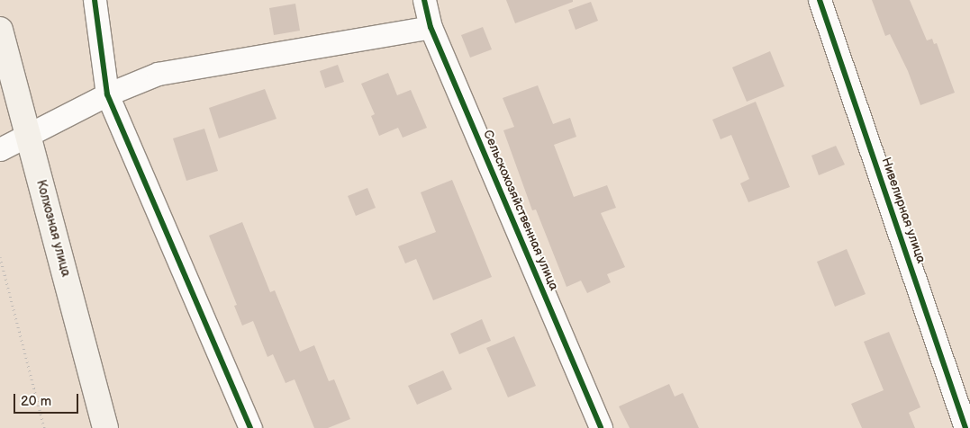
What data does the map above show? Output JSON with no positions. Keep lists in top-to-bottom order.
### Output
{
  "streets": {
    "main road": ["Колхозная улица"],
    "street": ["Сельскохозяйственная улица", "Нивелирная улица"]
  },
  "scale_bar": "20 m"
}
